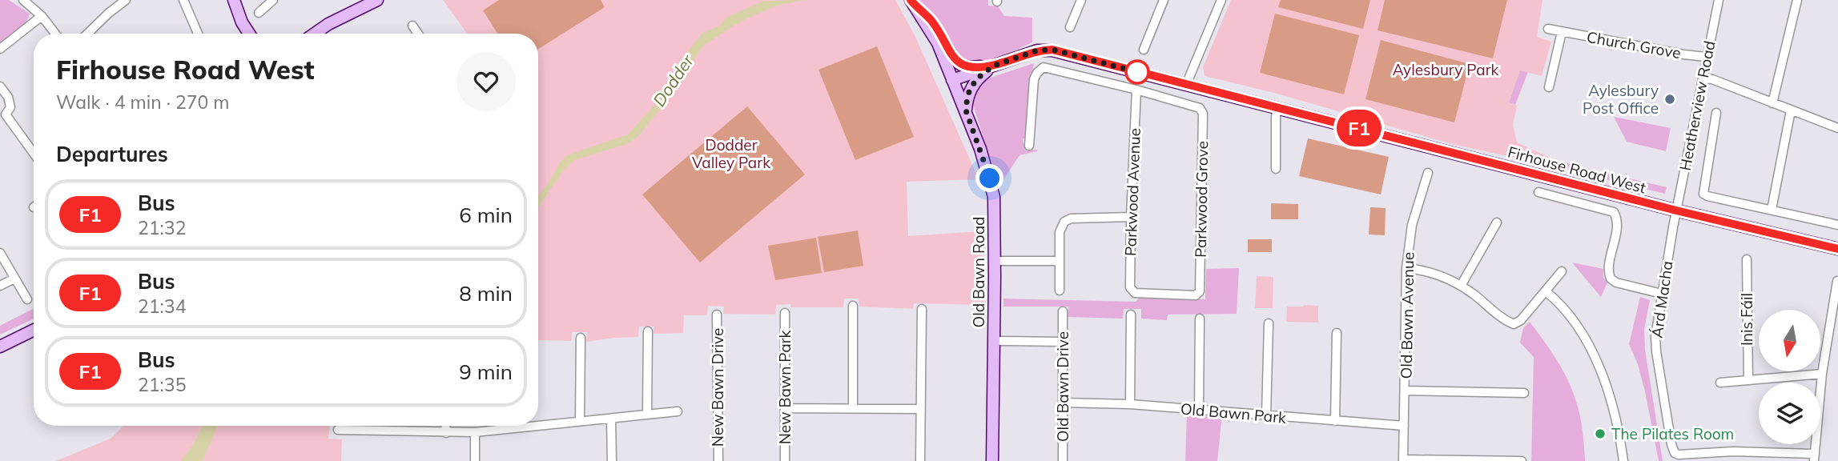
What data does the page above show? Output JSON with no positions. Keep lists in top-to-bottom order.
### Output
{
  "streets": {
    "street": [
      "Church Grove",
      "Heatherview Road",
      "Firhouse Road West",
      "Parkwood Avenue",
      "Parkwood Grove",
      "Old Bawn Road",
      "Árd Macha",
      "Old Bawn Avenue",
      "Inis Fáil",
      "Old Bawn Drive",
      "New Bawn Drive",
      "New Bawn Park",
      "Old Bawn Park"
    ]
  },
  "crossings": [
    ["Church Grove", "Heatherview Road"],
    ["Heatherview Road", "Firhouse Road West"],
    ["Heatherview Road", "Árd Macha"],
    ["Firhouse Road West", "Old Bawn Road"],
    ["Firhouse Road West", "Árd Macha"],
    ["Parkwood Avenue", "Parkwood Grove"],
    ["Old Bawn Avenue", "Old Bawn Park"],
    ["Old Bawn Drive", "Old Bawn Park"]
  ],
  "water": ["Dodder"],
  "parks": ["Aylesbury Park", "Dodder Valley Park"],
  "places": ["Aylesbury Post Office", "The Pilates Room"],
  "lines": ["bus line F1"],
  "north": "bottom",
  "page": {
    "on_map": "F1",
    "heading": [
      ["Firhouse Road West", "Walk · 4 min · 270 m"],
      "Departures"
    ],
    "list": [
      {
        "mark": "F1",
        "name": "Bus",
        "note": "21:32",
        "value": "6 min"
      },
      {
        "mark": "F1",
        "name": "Bus",
        "note": "21:34",
        "value": "8 min"
      },
      {
        "mark": "F1",
        "name": "Bus",
        "note": "21:35",
        "value": "9 min"
      }
    ]
  }
}
